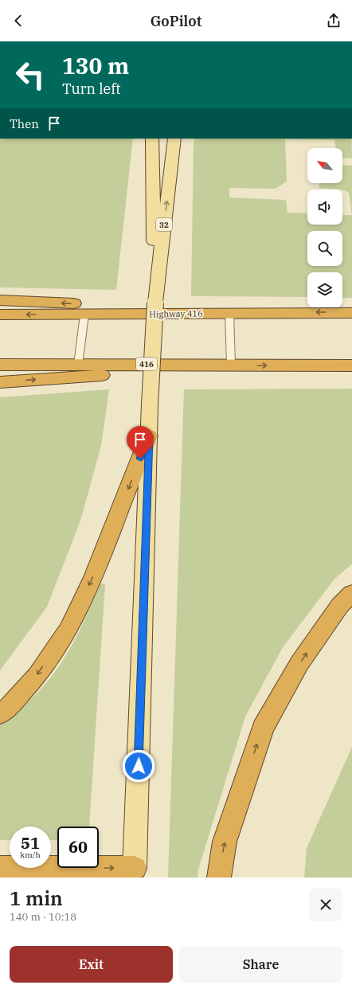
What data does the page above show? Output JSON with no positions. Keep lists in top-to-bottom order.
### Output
{
  "streets": {
    "highway": ["Highway 416", "416"],
    "main road": ["32"]
  },
  "north": "top left",
  "page": {
    "header": "GoPilot",
    "turn": ["130 m", "Turn left"],
    "then": "Then",
    "speed": "51 km/h",
    "limit": "60",
    "heading": ["1 min", "140 m · 10:18"],
    "buttons": ["Exit", "Share"]
  }
}
